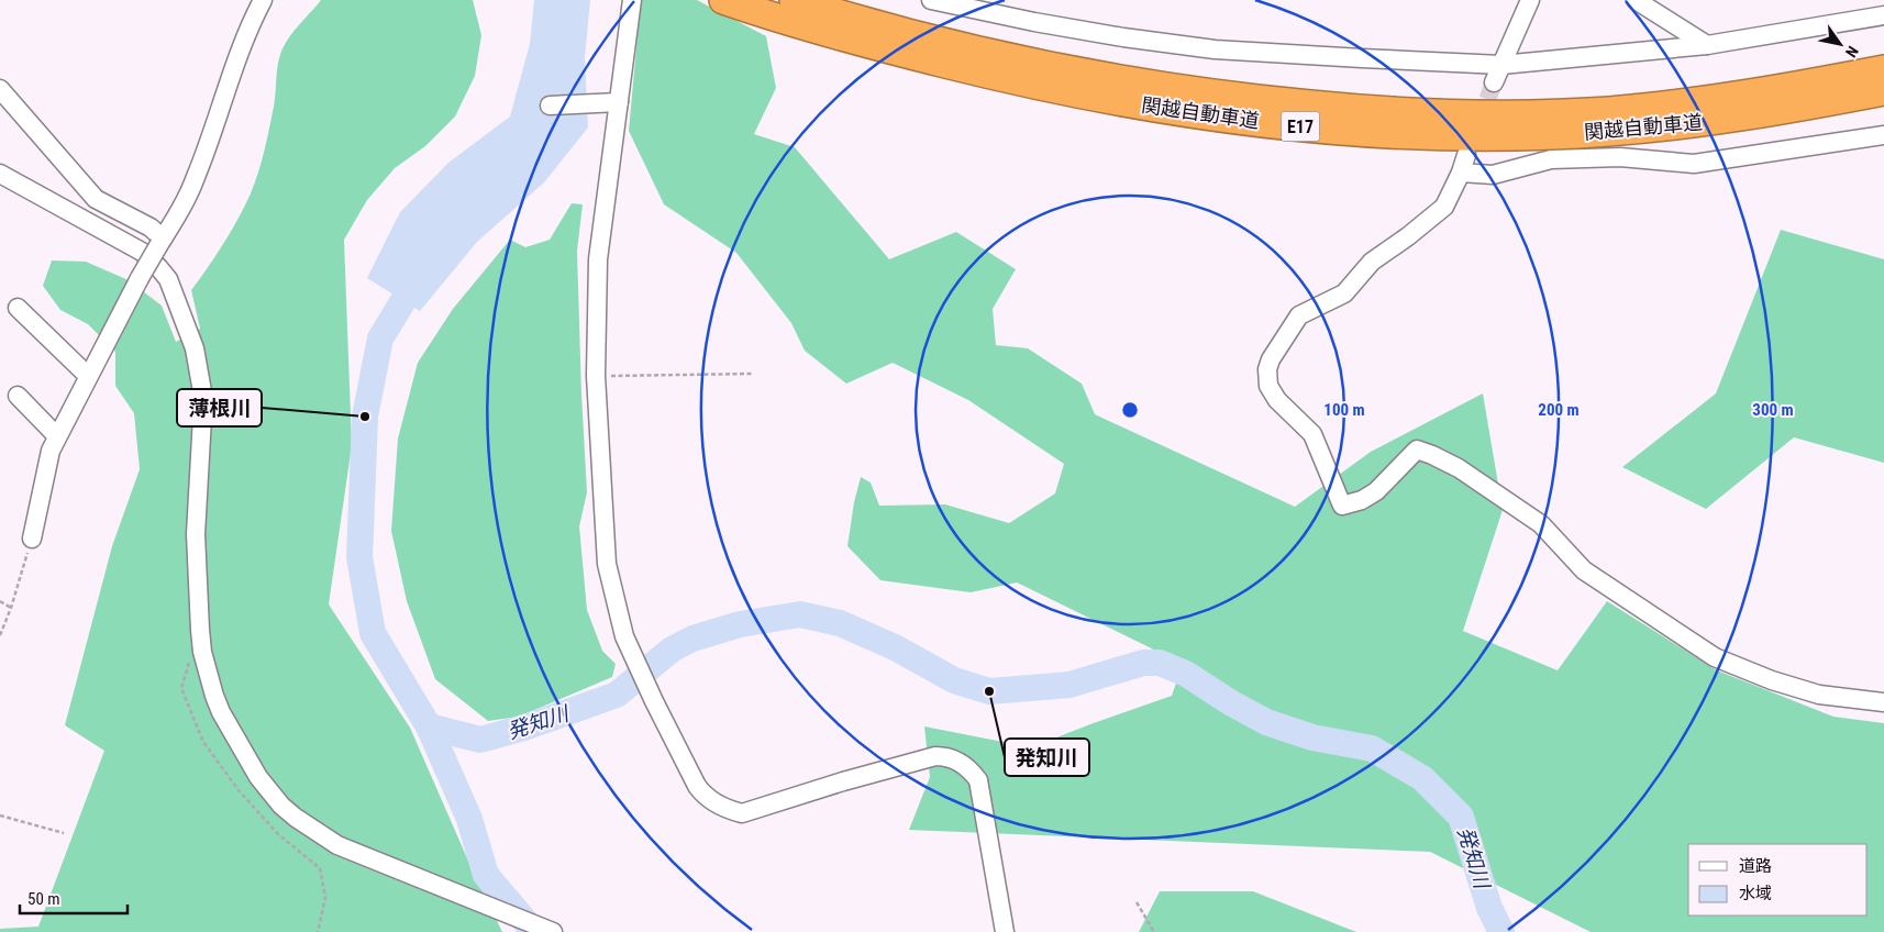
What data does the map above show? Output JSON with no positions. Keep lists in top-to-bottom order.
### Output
{
  "streets": {
    "highway": ["関越自動車道", "E17"]
  },
  "water": ["発知川"],
  "places": ["薄根川", "発知川"],
  "legend": ["道路", "水域"],
  "scale_bar": "50 m",
  "north": "bottom right",
  "rings": ["100 m", "200 m", "300 m"]
}
